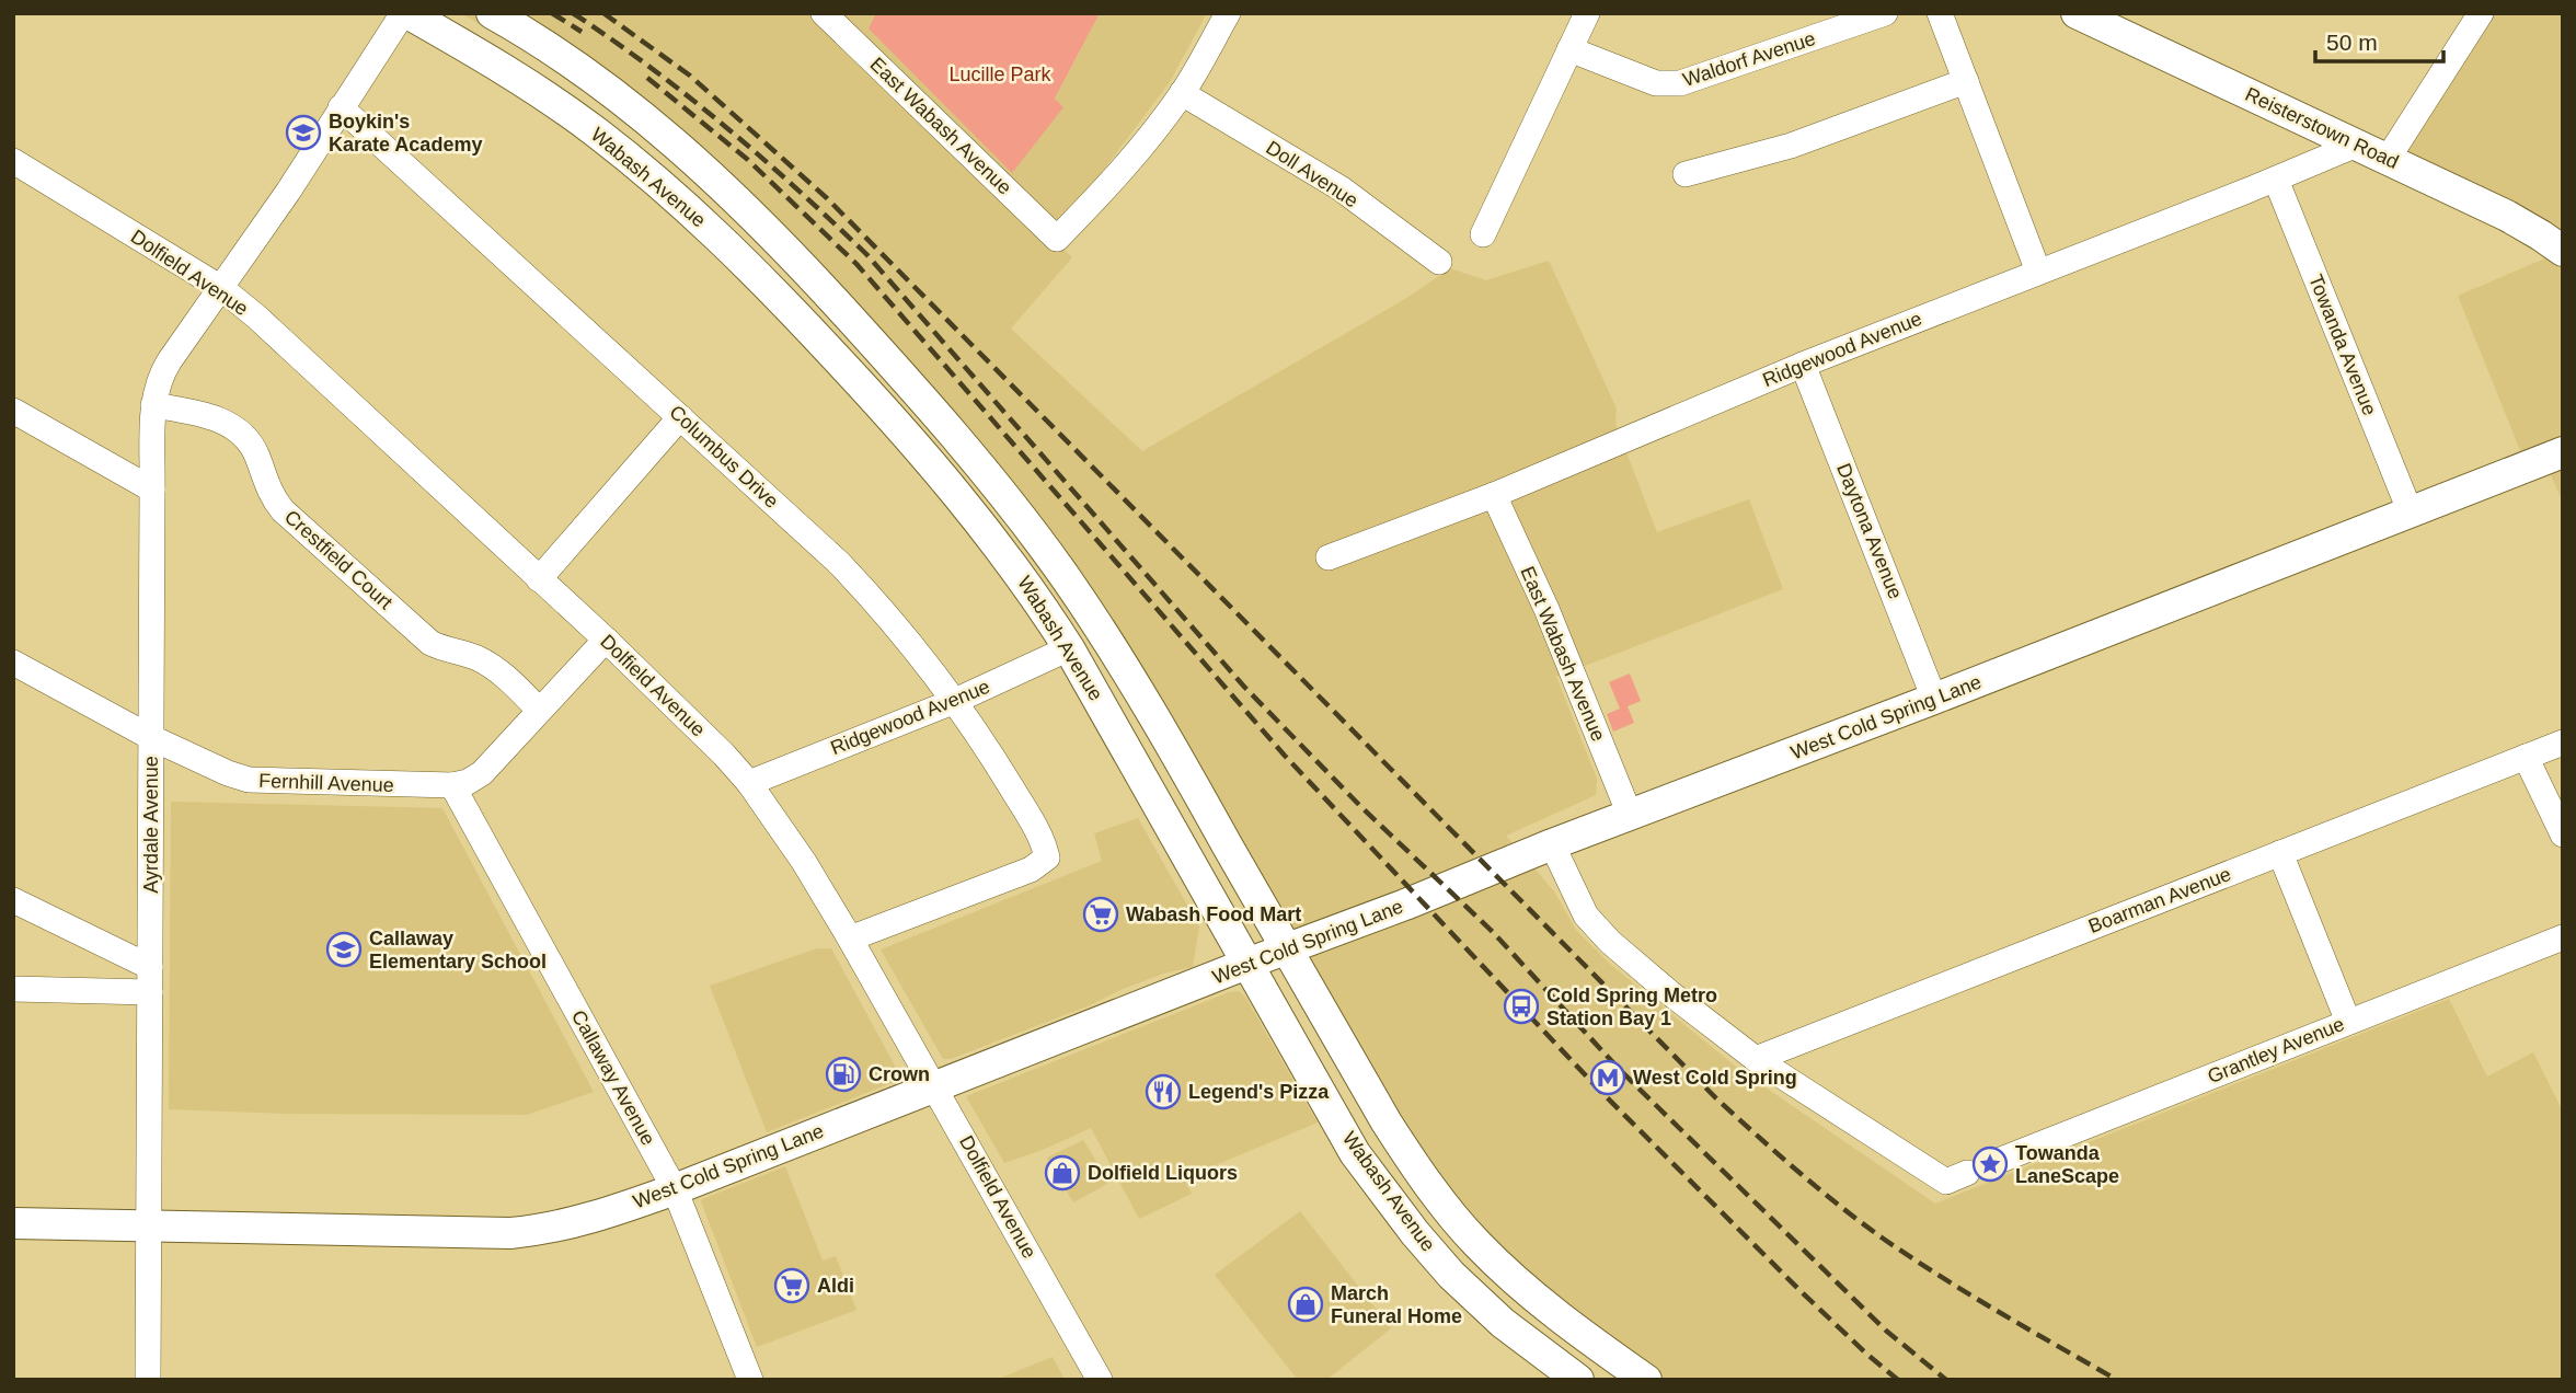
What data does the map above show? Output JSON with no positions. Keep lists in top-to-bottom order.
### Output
{
  "streets": {
    "main road": ["Reisterstown Road", "Wabash Avenue", "West Cold Spring Lane"],
    "street": [
      "Waldorf Avenue",
      "East Wabash Avenue",
      "Doll Avenue",
      "Dolfield Avenue",
      "Towanda Avenue",
      "Ridgewood Avenue",
      "Columbus Drive",
      "Daytona Avenue",
      "Crestfield Court",
      "Fernhill Avenue",
      "Ayrdale Avenue",
      "Boarman Avenue",
      "Grantley Avenue",
      "Callaway Avenue"
    ]
  },
  "crossings": [
    ["East Wabash Avenue", "Doll Avenue"],
    ["East Wabash Avenue", "Ridgewood Avenue"],
    ["East Wabash Avenue", "West Cold Spring Lane"],
    ["Reisterstown Road", "Ridgewood Avenue"],
    ["Wabash Avenue", "Ridgewood Avenue"],
    ["Wabash Avenue", "West Cold Spring Lane"],
    ["Wabash Avenue", "Ayrdale Avenue"],
    ["Dolfield Avenue", "Ridgewood Avenue"],
    ["Dolfield Avenue", "Columbus Drive"],
    ["Dolfield Avenue", "West Cold Spring Lane"],
    ["Dolfield Avenue", "Fernhill Avenue"],
    ["Dolfield Avenue", "Ayrdale Avenue"],
    ["Towanda Avenue", "Ridgewood Avenue"],
    ["Towanda Avenue", "West Cold Spring Lane"],
    ["Ridgewood Avenue", "Columbus Drive"],
    ["Ridgewood Avenue", "Daytona Avenue"],
    ["Columbus Drive", "Ayrdale Avenue"],
    ["Daytona Avenue", "West Cold Spring Lane"],
    ["Crestfield Court", "Fernhill Avenue"],
    ["Crestfield Court", "Ayrdale Avenue"],
    ["West Cold Spring Lane", "Ayrdale Avenue"],
    ["West Cold Spring Lane", "Callaway Avenue"],
    ["Fernhill Avenue", "Ayrdale Avenue"],
    ["Fernhill Avenue", "Callaway Avenue"],
    ["Boarman Avenue", "Grantley Avenue"]
  ],
  "parks": ["Lucille Park"],
  "places": {
    "school or university": ["Boykin's Karate Academy", "Callaway Elementary School"],
    "supermarket": ["Wabash Food Mart", "Aldi"],
    "bus stop": ["Cold Spring Metro Station Bay 1"],
    "fuel station": ["Crown"],
    "metro station": ["West Cold Spring"],
    "restaurant": ["Legend's Pizza"],
    "place": ["Towanda LaneScape"],
    "shop": ["Dolfield Liquors", "March Funeral Home"]
  },
  "scale_bar": "50 m"
}
